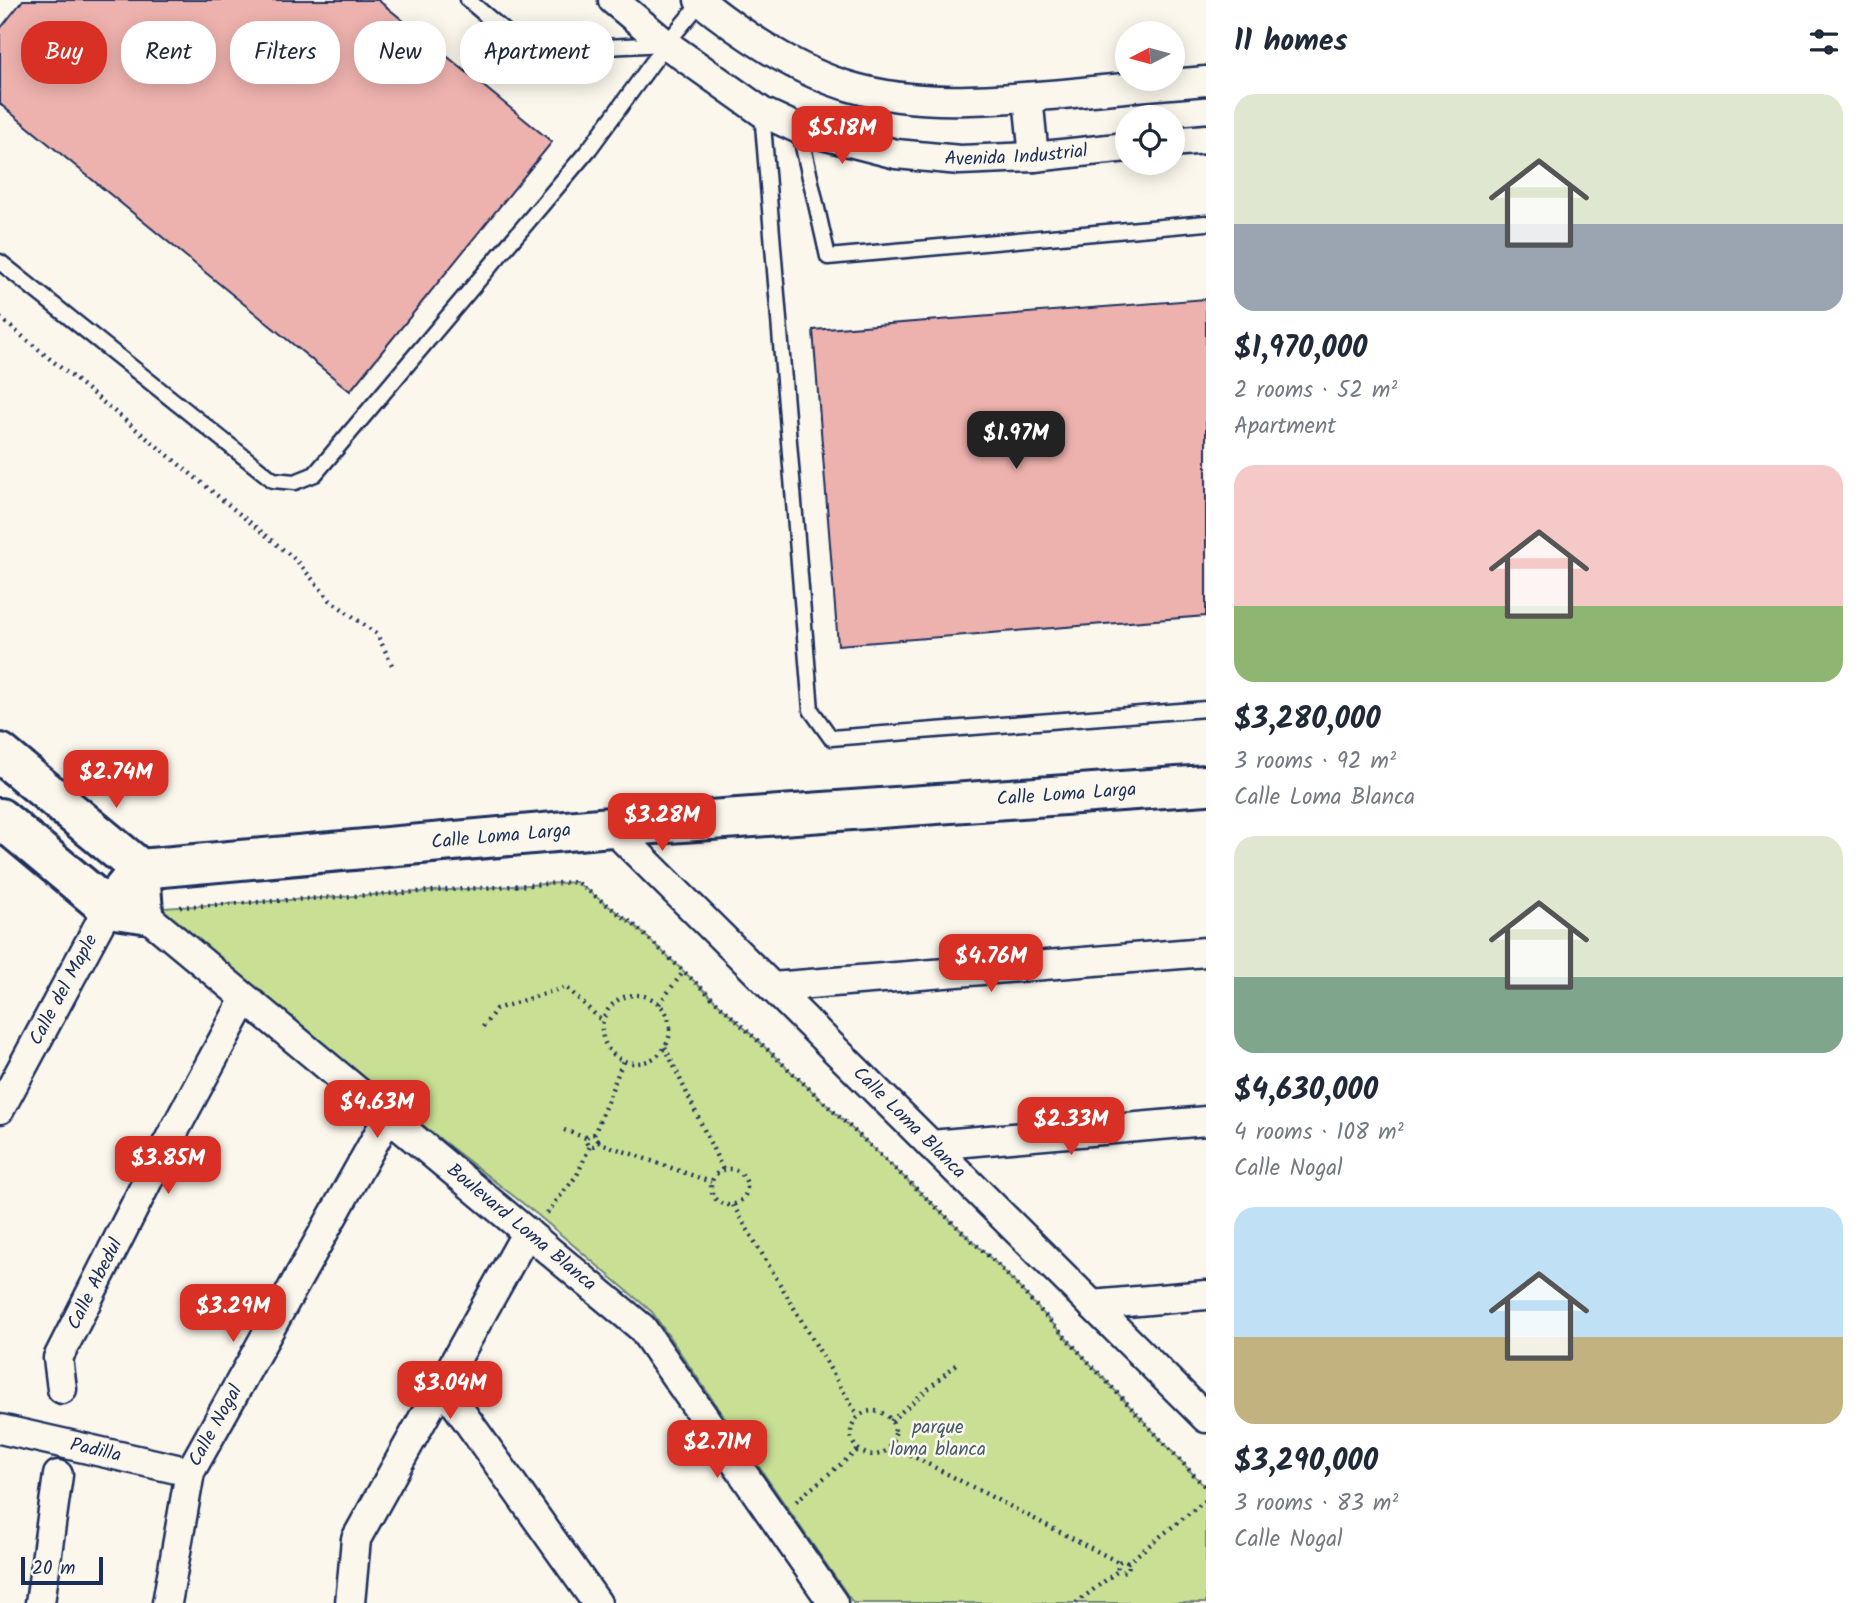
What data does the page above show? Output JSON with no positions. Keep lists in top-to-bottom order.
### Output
{
  "streets": {
    "street": [
      "Avenida Industrial",
      "Calle Loma Larga",
      "Calle del Maple",
      "Calle Loma Blanca",
      "Boulevard Loma Blanca",
      "Calle Abedul",
      "Calle Nogal",
      "Padilla"
    ]
  },
  "crossings": [
    ["Calle Loma Larga", "Calle Loma Blanca"],
    ["Calle del Maple", "Boulevard Loma Blanca"],
    ["Boulevard Loma Blanca", "Calle Abedul"],
    ["Boulevard Loma Blanca", "Calle Nogal"],
    ["Calle Nogal", "Padilla"]
  ],
  "parks": ["parque loma blanca"],
  "scale_bar": "20 m",
  "north": "left",
  "page": {
    "heading": "11 homes",
    "chip": [
      "Buy",
      "Rent",
      "Filters",
      "New",
      "Apartment"
    ],
    "list": [
      {
        "name": "$1,970,000",
        "note": "2 rooms · 52 m² · Apartment"
      },
      {
        "name": "$3,280,000",
        "note": "3 rooms · 92 m² · Calle Loma Blanca"
      },
      {
        "name": "$4,630,000",
        "note": "4 rooms · 108 m² · Calle Nogal"
      },
      {
        "name": "$3,290,000",
        "note": "3 rooms · 83 m² · Calle Nogal"
      }
    ],
    "price": [
      "$5.18M",
      "$1.97M",
      "$2.74M",
      "$3.28M",
      "$4.76M",
      "$4.63M",
      "$2.33M",
      "$3.85M",
      "$3.29M",
      "$3.04M",
      "$2.71M"
    ],
    "scale": "20 m"
  }
}
